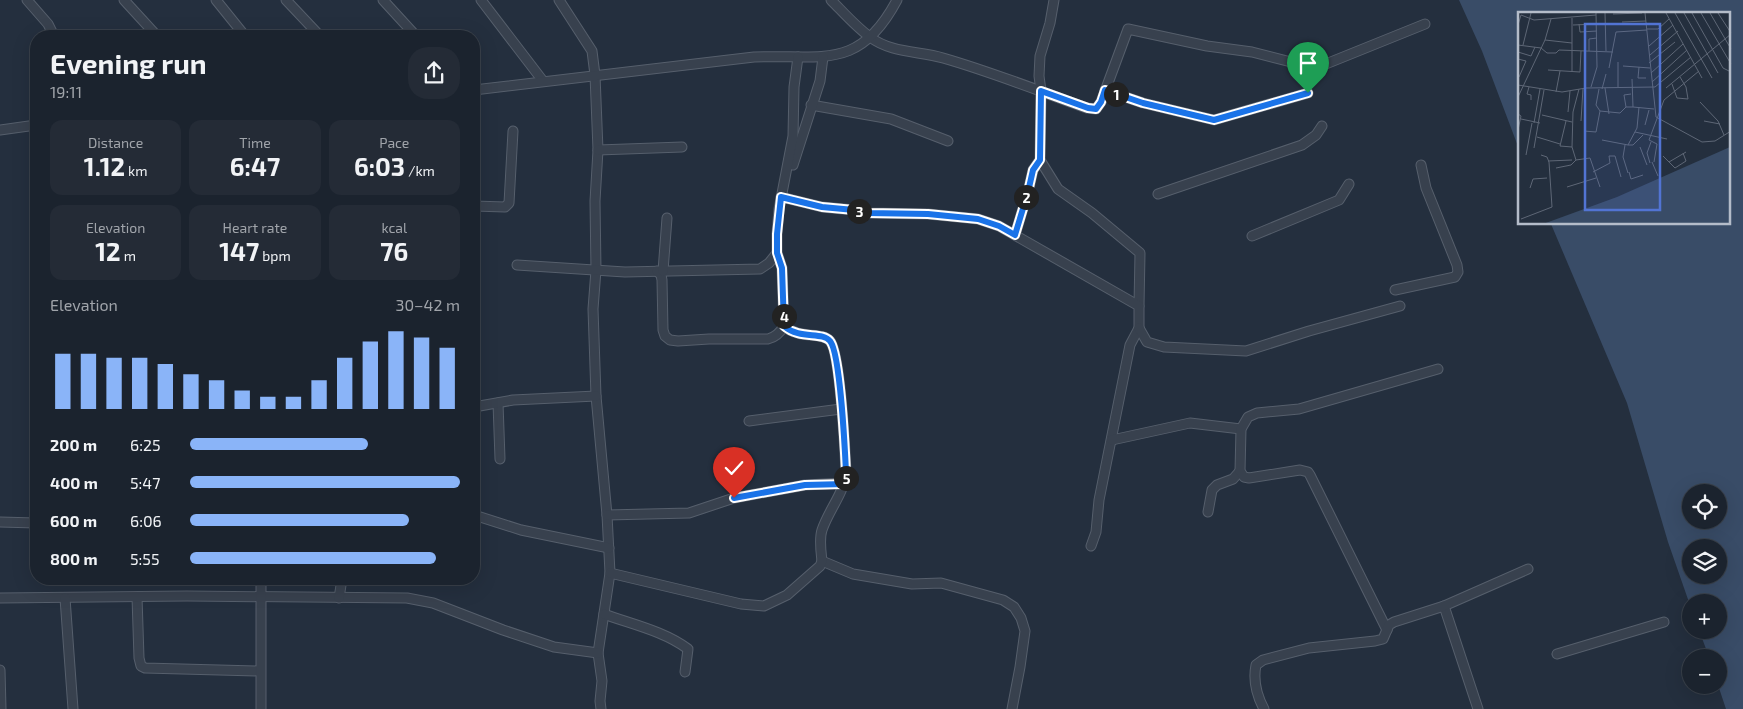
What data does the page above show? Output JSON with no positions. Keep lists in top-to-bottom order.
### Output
{
  "page": {
    "heading": ["Evening run", "19:11"],
    "pins": [
      "1",
      "2",
      "3",
      "4",
      "5"
    ],
    "stats": [
      ["Distance", "1.12 km"],
      ["Time", "6:47"],
      ["Pace", "6:03 /km"],
      ["Elevation", "12 m"],
      ["Heart rate", "147 bpm"],
      ["kcal", "76"]
    ],
    "chart": ["Elevation", "30–42 m"],
    "list": [
      {
        "name": "200 m",
        "note": "6:25"
      },
      {
        "name": "400 m",
        "note": "5:47"
      },
      {
        "name": "600 m",
        "note": "6:06"
      },
      {
        "name": "800 m",
        "note": "5:55"
      }
    ],
    "map_buttons": ["+", "−"]
  }
}
